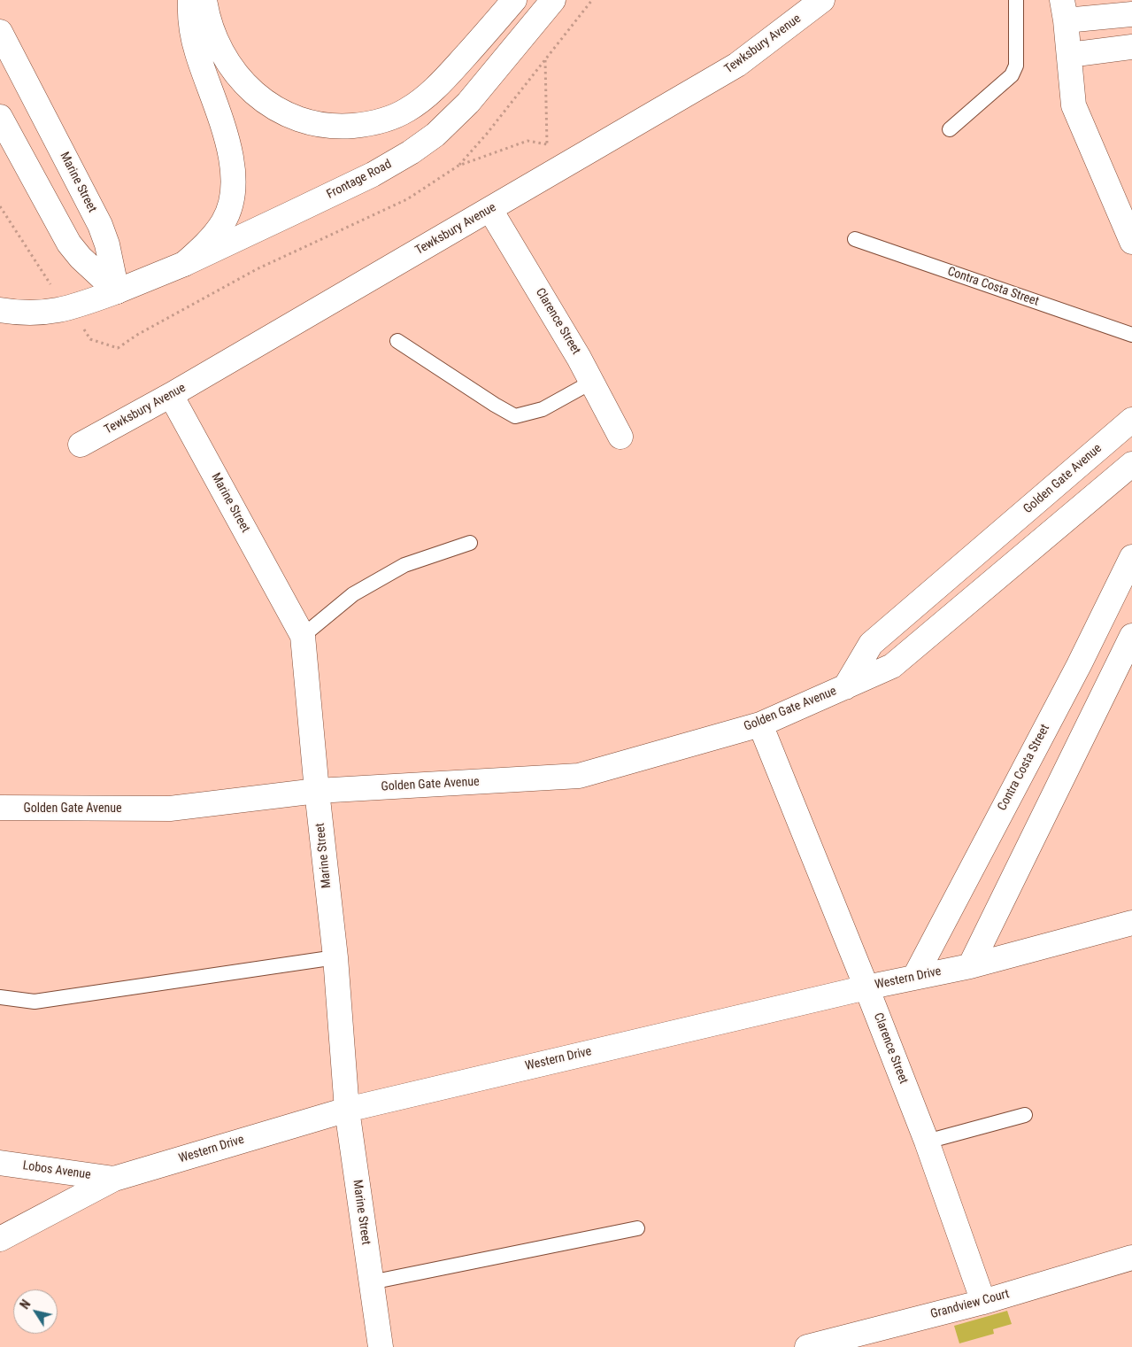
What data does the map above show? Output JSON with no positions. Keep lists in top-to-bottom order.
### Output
{
  "streets": {
    "main road": [
      "Tewksbury Avenue",
      "Frontage Road",
      "Marine Street",
      "Contra Costa Street",
      "Clarence Street",
      "Golden Gate Avenue",
      "Western Drive",
      "Lobos Avenue",
      "Grandview Court"
    ]
  },
  "crossings": [
    ["Tewksbury Avenue", "Marine Street"],
    ["Tewksbury Avenue", "Clarence Street"],
    ["Frontage Road", "Marine Street"],
    ["Marine Street", "Golden Gate Avenue"],
    ["Marine Street", "Western Drive"],
    ["Contra Costa Street", "Western Drive"],
    ["Clarence Street", "Golden Gate Avenue"],
    ["Clarence Street", "Western Drive"],
    ["Clarence Street", "Grandview Court"],
    ["Western Drive", "Lobos Avenue"]
  ],
  "north": "top left"
}
